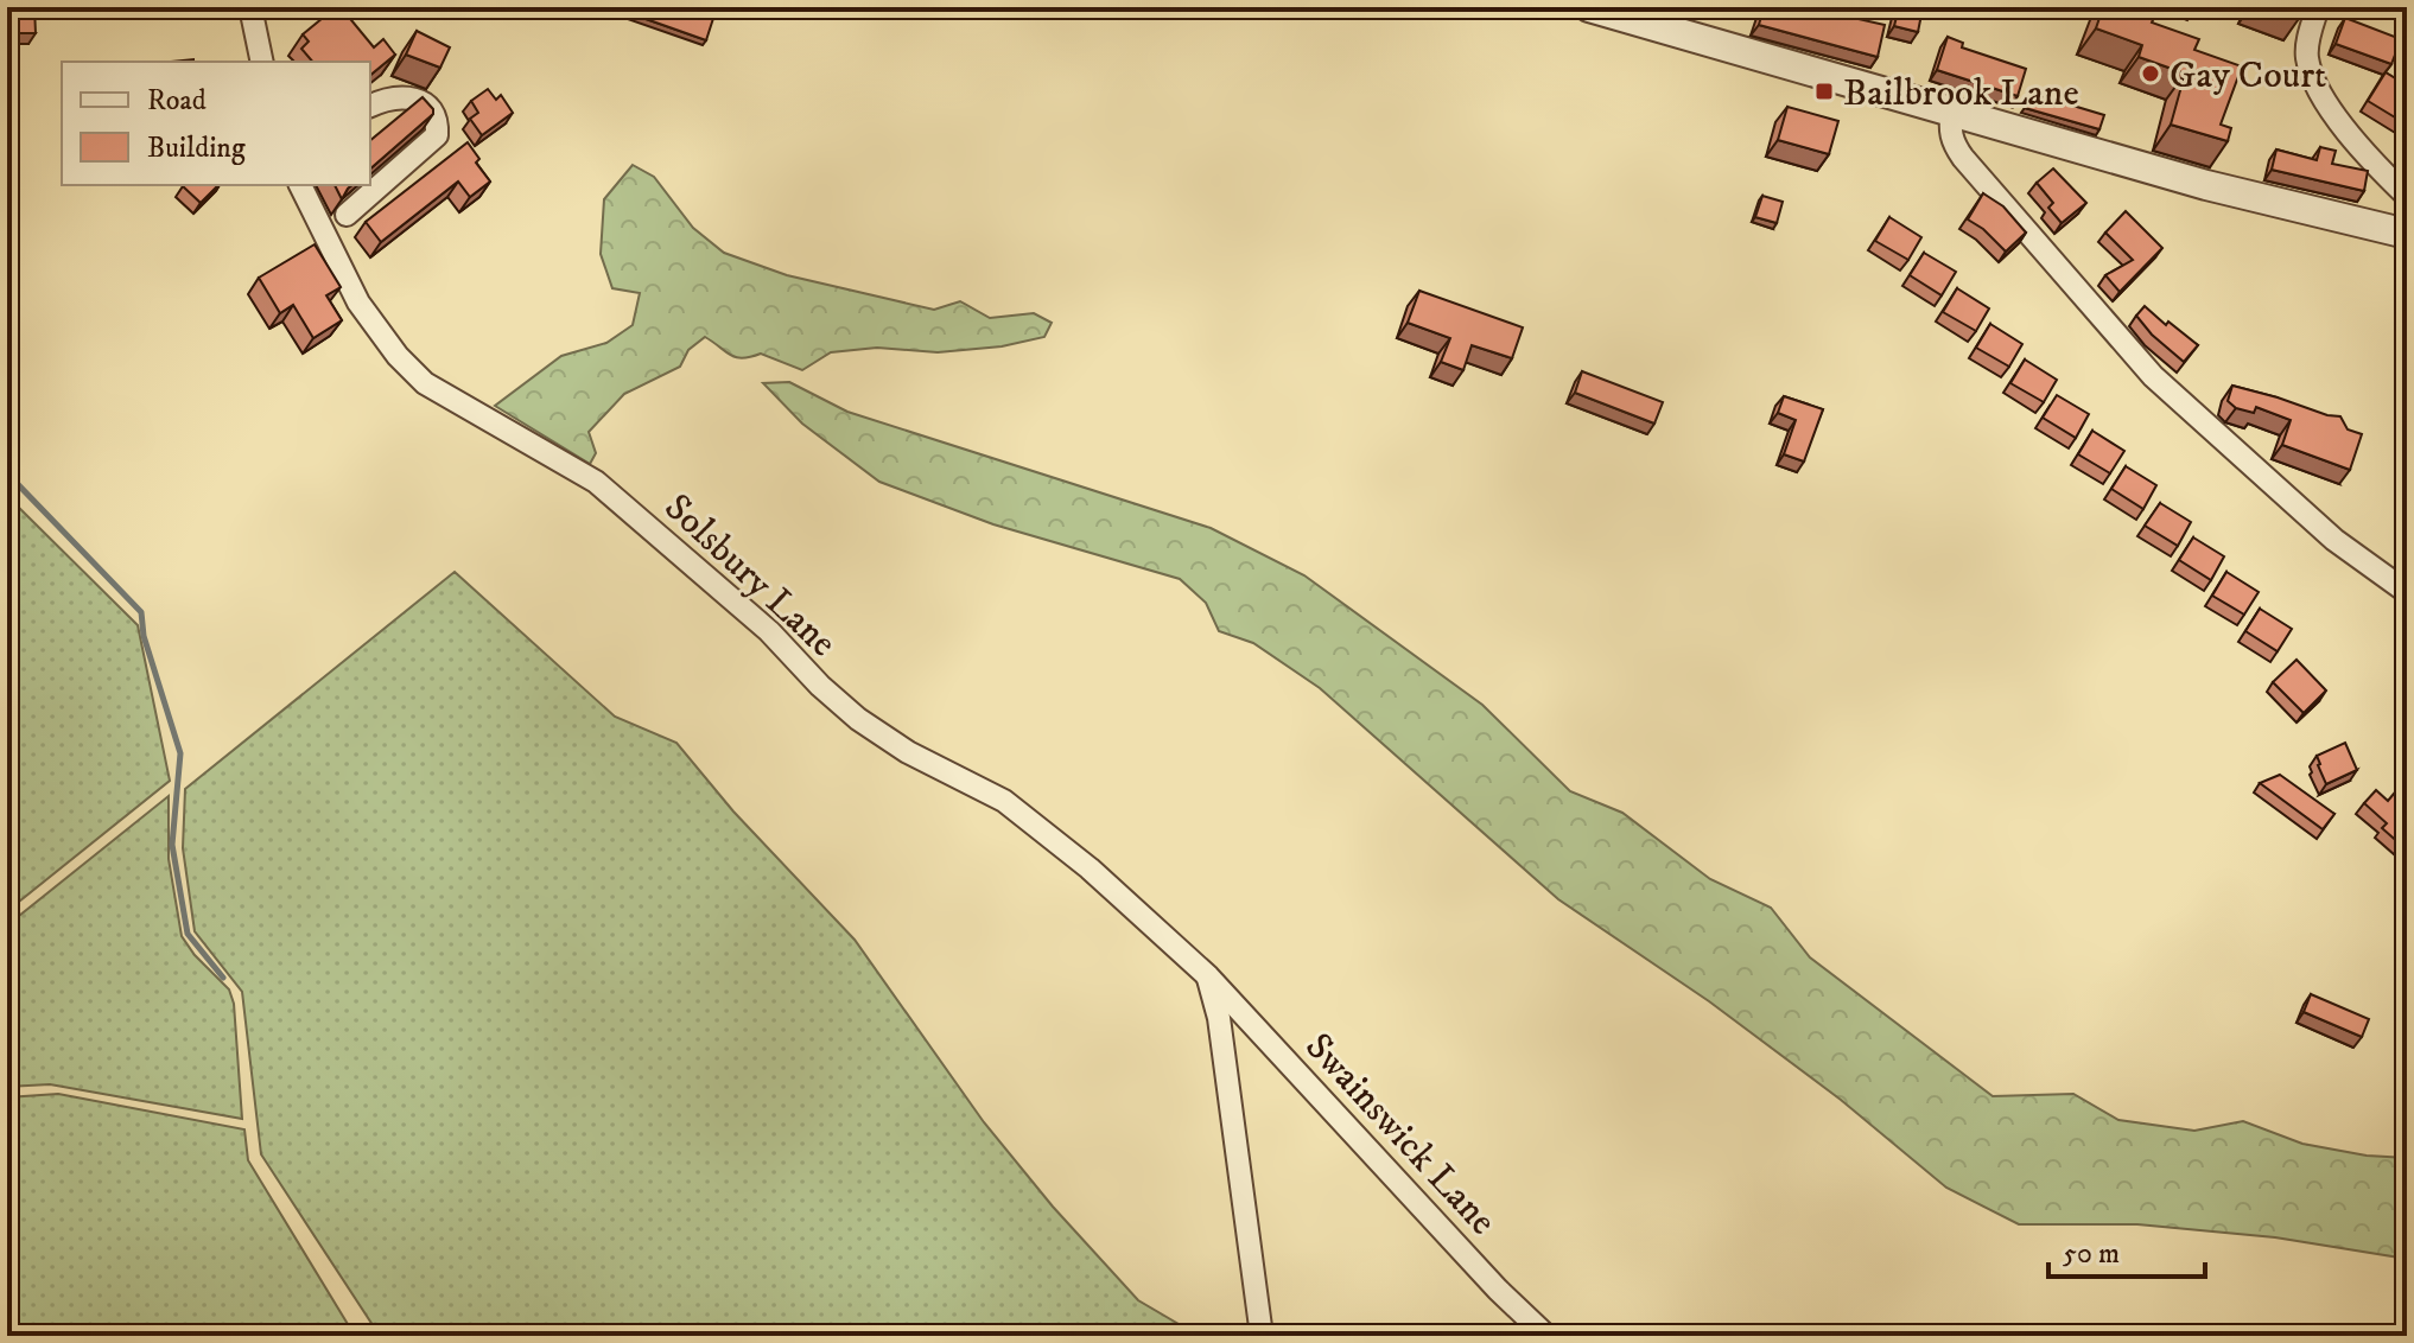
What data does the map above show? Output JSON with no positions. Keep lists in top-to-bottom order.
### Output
{
  "streets": {
    "street": ["Solsbury Lane", "Swainswick Lane"]
  },
  "crossings": [
    ["Solsbury Lane", "Swainswick Lane"]
  ],
  "places": {
    "other": ["Gay Court"],
    "transit": ["Bailbrook Lane"]
  },
  "legend": ["Road", "Building"],
  "scale_bar": "50 m"
}
